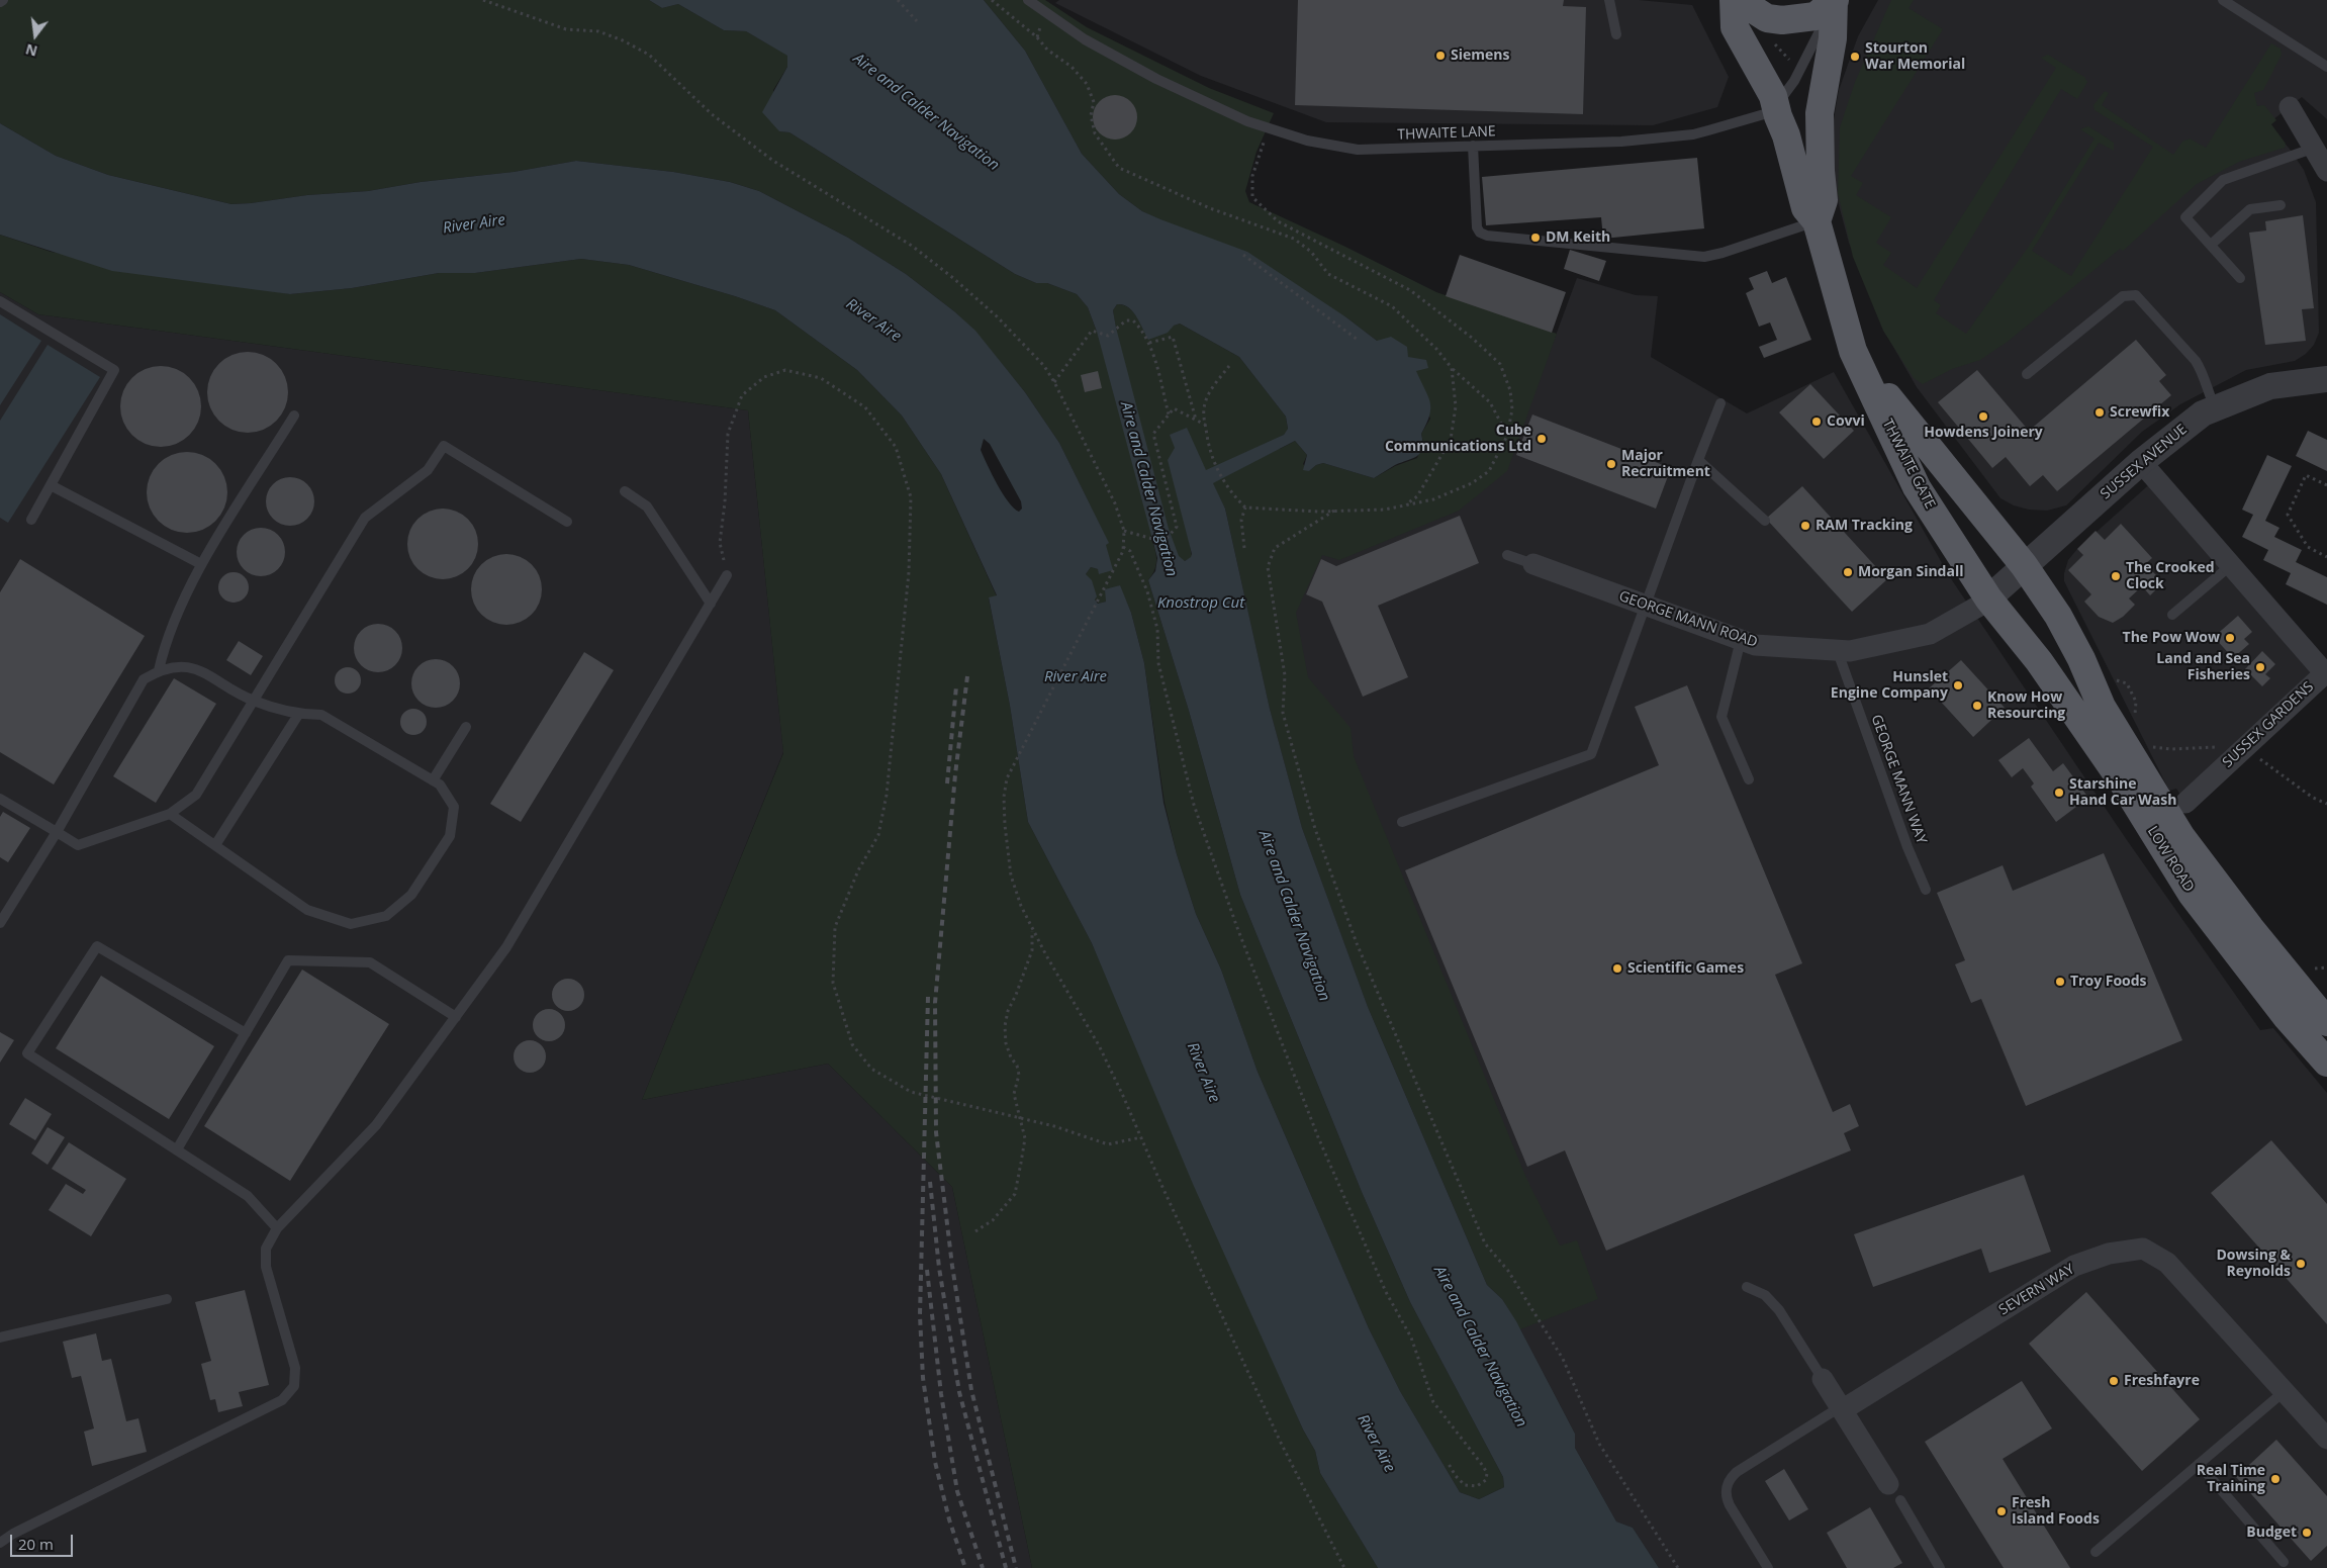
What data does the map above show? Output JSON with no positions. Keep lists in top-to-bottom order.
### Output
{
  "streets": {
    "main road": ["THWAITE GATE", "LOW ROAD"],
    "street": [
      "SUSSEX AVENUE",
      "GEORGE MANN ROAD",
      "SUSSEX GARDENS",
      "SEVERN WAY"
    ],
    "lane": ["THWAITE LANE", "GEORGE MANN WAY"]
  },
  "crossings": [
    ["THWAITE LANE", "THWAITE GATE"],
    ["SUSSEX AVENUE", "THWAITE GATE"],
    ["SUSSEX AVENUE", "GEORGE MANN ROAD"],
    ["SUSSEX AVENUE", "SUSSEX GARDENS"],
    ["SUSSEX AVENUE", "LOW ROAD"],
    ["THWAITE GATE", "GEORGE MANN ROAD"],
    ["THWAITE GATE", "LOW ROAD"],
    ["GEORGE MANN ROAD", "GEORGE MANN WAY"],
    ["GEORGE MANN ROAD", "LOW ROAD"]
  ],
  "water": ["Aire and Calder Navigation", "River Aire", "Knostrop Cut"],
  "places": [
    "Siemens",
    "Stourton War Memorial",
    "DM Keith",
    "Screwfix",
    "Howdens Joinery",
    "Covvi",
    "Cube Communications Ltd",
    "Major Recruitment",
    "RAM Tracking",
    "Morgan Sindall",
    "The Crooked Clock",
    "The Pow Wow",
    "Land and Sea Fisheries",
    "Hunslet Engine Company",
    "Know How Resourcing",
    "Starshine Hand Car Wash",
    "Scientific Games",
    "Troy Foods",
    "Dowsing & Reynolds",
    "Freshfayre",
    "Real Time Training",
    "Fresh Island Foods",
    "Budget"
  ],
  "scale_bar": "20 m",
  "north": "bottom"
}
